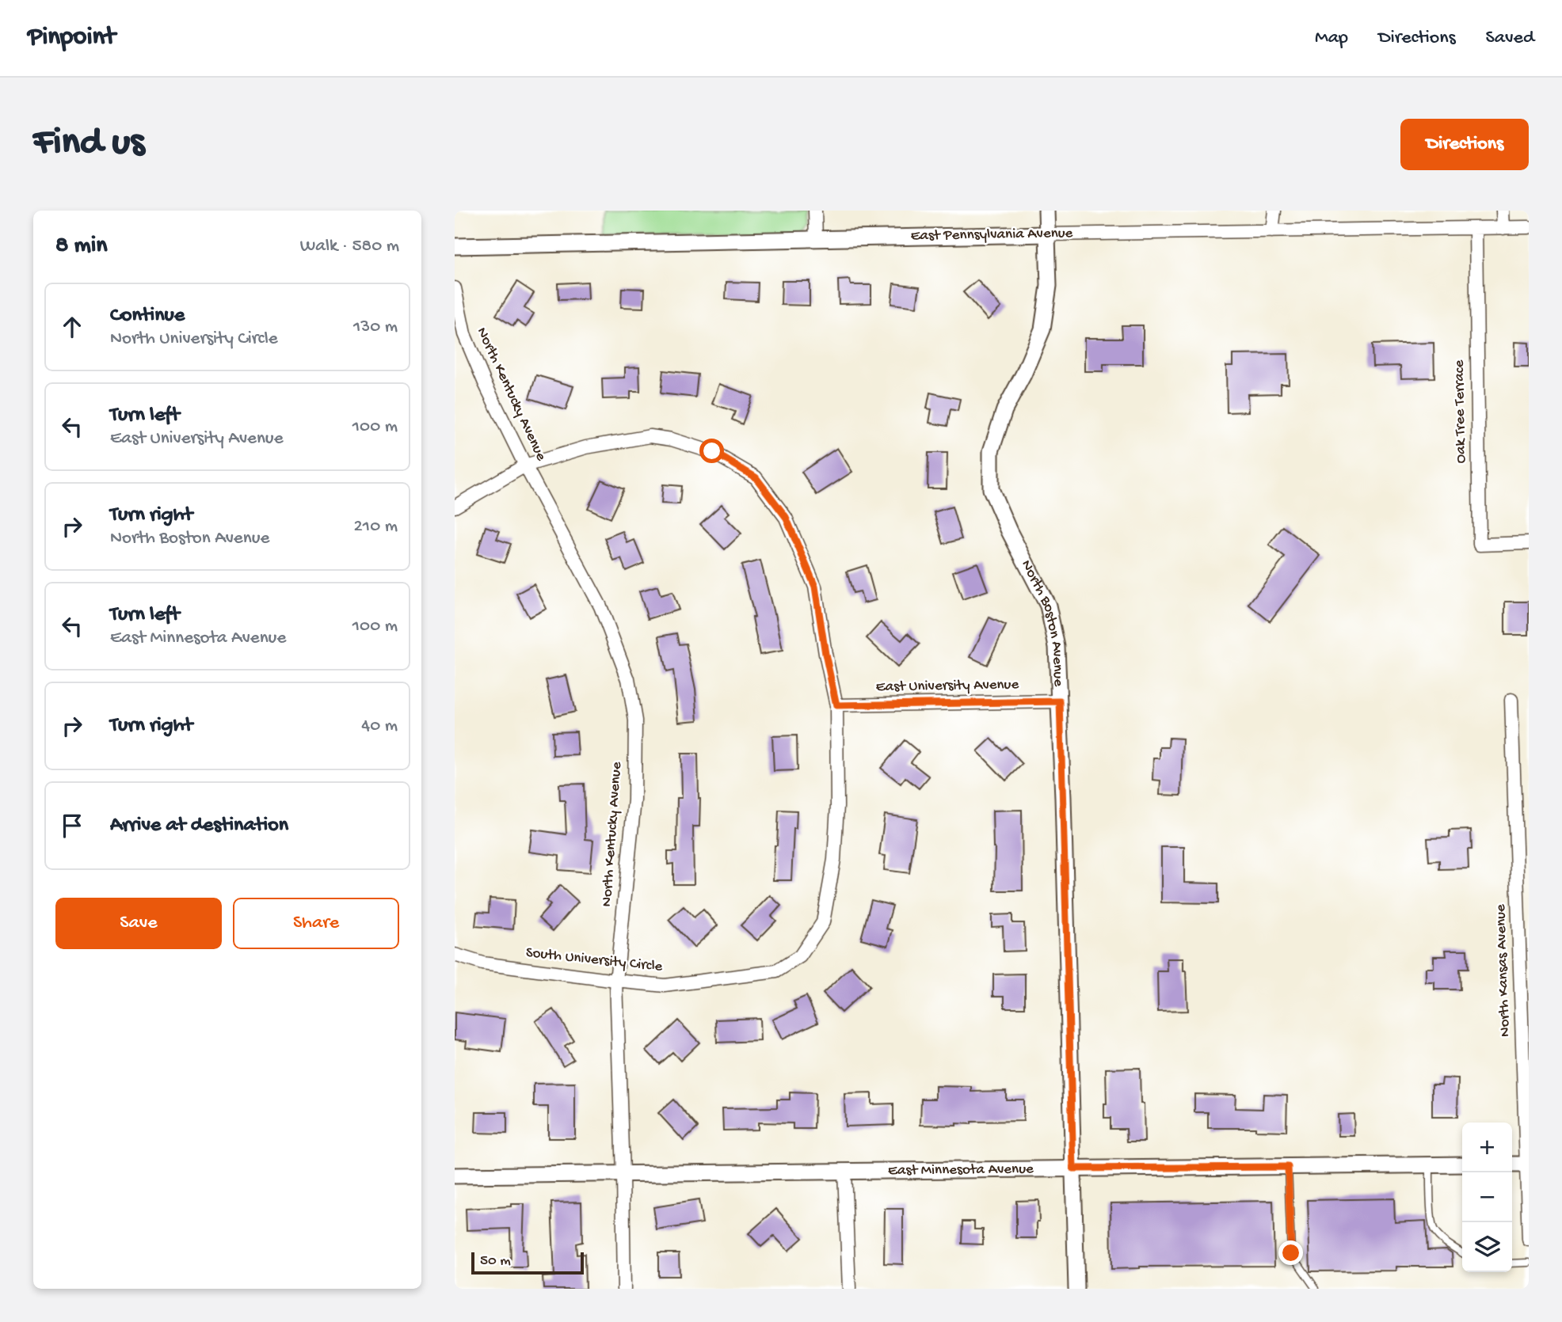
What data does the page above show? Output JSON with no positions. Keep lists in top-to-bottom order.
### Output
{
  "streets": {
    "street": [
      "East Pennsylvania Avenue",
      "North Kentucky Avenue",
      "Oak Tree Terrace",
      "North Boston Avenue",
      "East University Avenue",
      "South University Circle",
      "North Kansas Avenue",
      "East Minnesota Avenue"
    ]
  },
  "crossings": [
    ["East Pennsylvania Avenue", "Oak Tree Terrace"],
    ["East Pennsylvania Avenue", "North Boston Avenue"],
    ["North Kentucky Avenue", "South University Circle"],
    ["North Kentucky Avenue", "East Minnesota Avenue"],
    ["North Boston Avenue", "East University Avenue"],
    ["North Boston Avenue", "East Minnesota Avenue"],
    ["East University Avenue", "South University Circle"]
  ],
  "scale_bar": "50 m",
  "page": {
    "header": "Pinpoint",
    "nav": ["Map", "Directions", "Saved"],
    "buttons": [
      "Directions",
      ["Save", "Share"]
    ],
    "title": "Find us",
    "heading": ["8 min", "Walk · 580 m"],
    "list": [
      ["Continue", "North University Circle", "130 m"],
      ["Turn left", "East University Avenue", "100 m"],
      ["Turn right", "North Boston Avenue", "210 m"],
      ["Turn left", "East Minnesota Avenue", "100 m"],
      ["Turn right", "40 m"],
      "Arrive at destination"
    ],
    "map_buttons": ["+", "−"],
    "scale": "50 m"
  }
}
